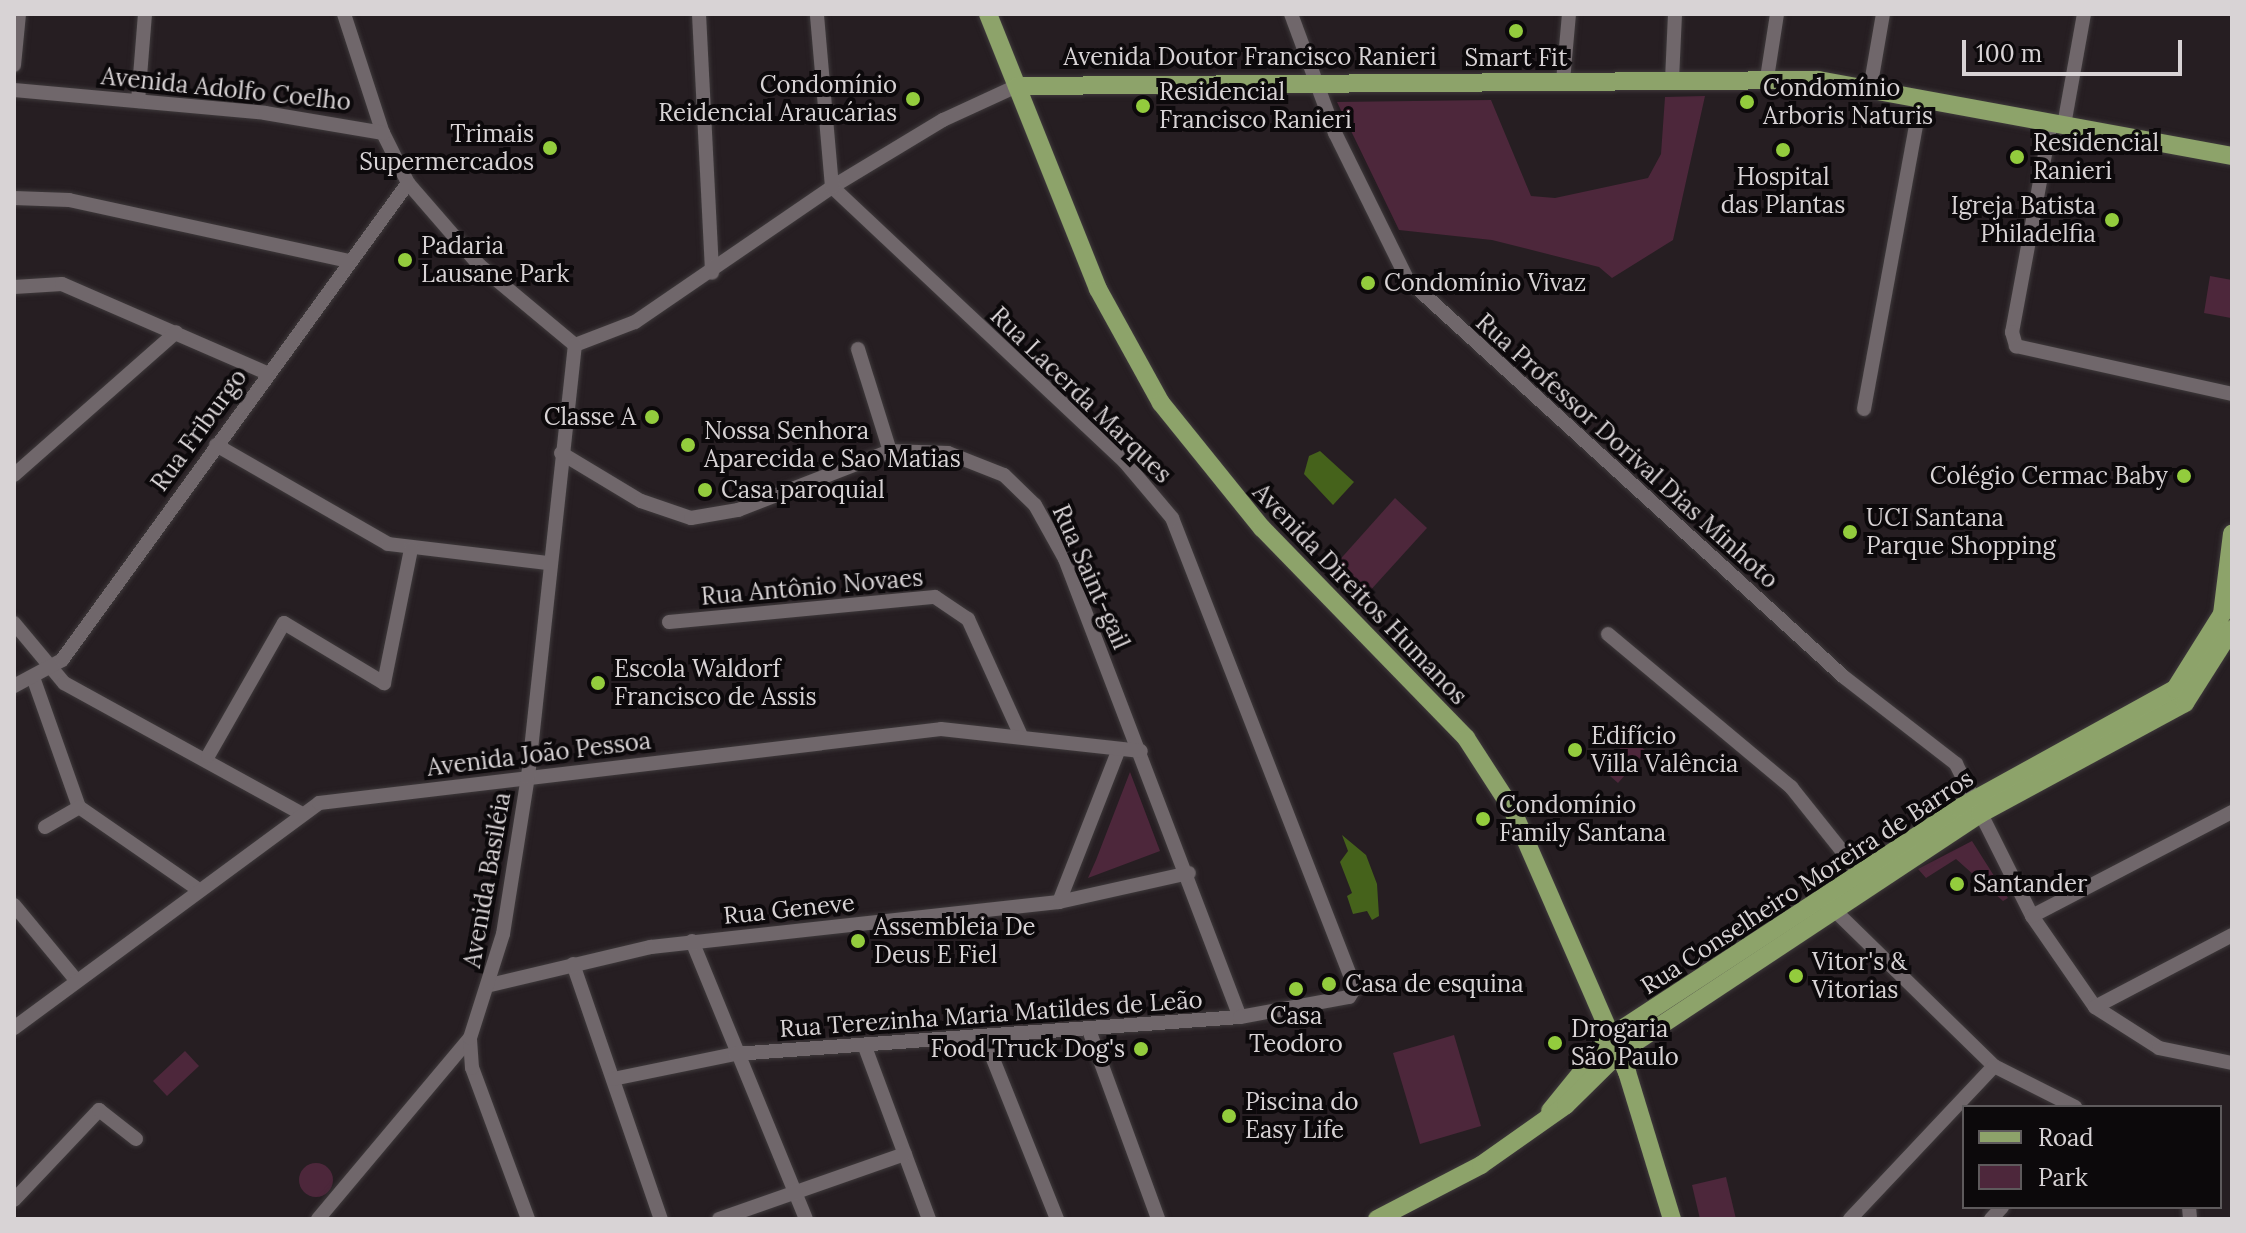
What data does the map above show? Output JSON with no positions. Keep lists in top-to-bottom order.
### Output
{
  "streets": {
    "main road": ["Avenida Doutor Francisco Ranieri", "Avenida Direitos Humanos", "Rua Conselheiro Moreira de Barros"],
    "street": [
      "Avenida Adolfo Coelho",
      "Rua Lacerda Marques",
      "Rua Friburgo",
      "Rua Professor Dorival Dias Minhoto",
      "Rua Saint-gail",
      "Rua Antônio Novaes",
      "Avenida João Pessoa",
      "Avenida Basiléia",
      "Rua Geneve",
      "Rua Terezinha Maria Matildes de Leão"
    ]
  },
  "crossings": [
    ["Avenida Doutor Francisco Ranieri", "Rua Lacerda Marques"],
    ["Avenida Doutor Francisco Ranieri", "Rua Professor Dorival Dias Minhoto"],
    ["Avenida Doutor Francisco Ranieri", "Avenida Direitos Humanos"],
    ["Avenida Doutor Francisco Ranieri", "Avenida Basiléia"],
    ["Rua Lacerda Marques", "Rua Terezinha Maria Matildes de Leão"],
    ["Rua Professor Dorival Dias Minhoto", "Rua Conselheiro Moreira de Barros"],
    ["Rua Saint-gail", "Avenida João Pessoa"],
    ["Rua Saint-gail", "Avenida Basiléia"],
    ["Rua Saint-gail", "Rua Geneve"],
    ["Rua Saint-gail", "Rua Terezinha Maria Matildes de Leão"],
    ["Rua Antônio Novaes", "Avenida João Pessoa"],
    ["Avenida Direitos Humanos", "Rua Conselheiro Moreira de Barros"],
    ["Avenida João Pessoa", "Avenida Basiléia"],
    ["Avenida Basiléia", "Rua Geneve"]
  ],
  "places": [
    "Smart Fit",
    "Condomínio Reidencial Araucárias",
    "Condomínio Arboris Naturis",
    "Residencial Francisco Ranieri",
    "Trimais Supermercados",
    "Hospital das Plantas",
    "Residencial Ranieri",
    "Igreja Batista Philadelfia",
    "Padaria Lausane Park",
    "Condomínio Vivaz",
    "Classe A",
    "Nossa Senhora Aparecida e Sao Matias",
    "Colégio Cermac Baby",
    "Casa paroquial",
    "UCI Santana Parque Shopping",
    "Escola Waldorf Francisco de Assis",
    "Edifício Villa Valência",
    "Condomínio Family Santana",
    "Santander",
    "Assembleia De Deus E Fiel",
    "Vitor's & Vitorias",
    "Casa de esquina",
    "Casa Teodoro",
    "Drogaria São Paulo",
    "Food Truck Dog's",
    "Piscina do Easy Life"
  ],
  "legend": ["Road", "Park"],
  "scale_bar": "100 m"
}
